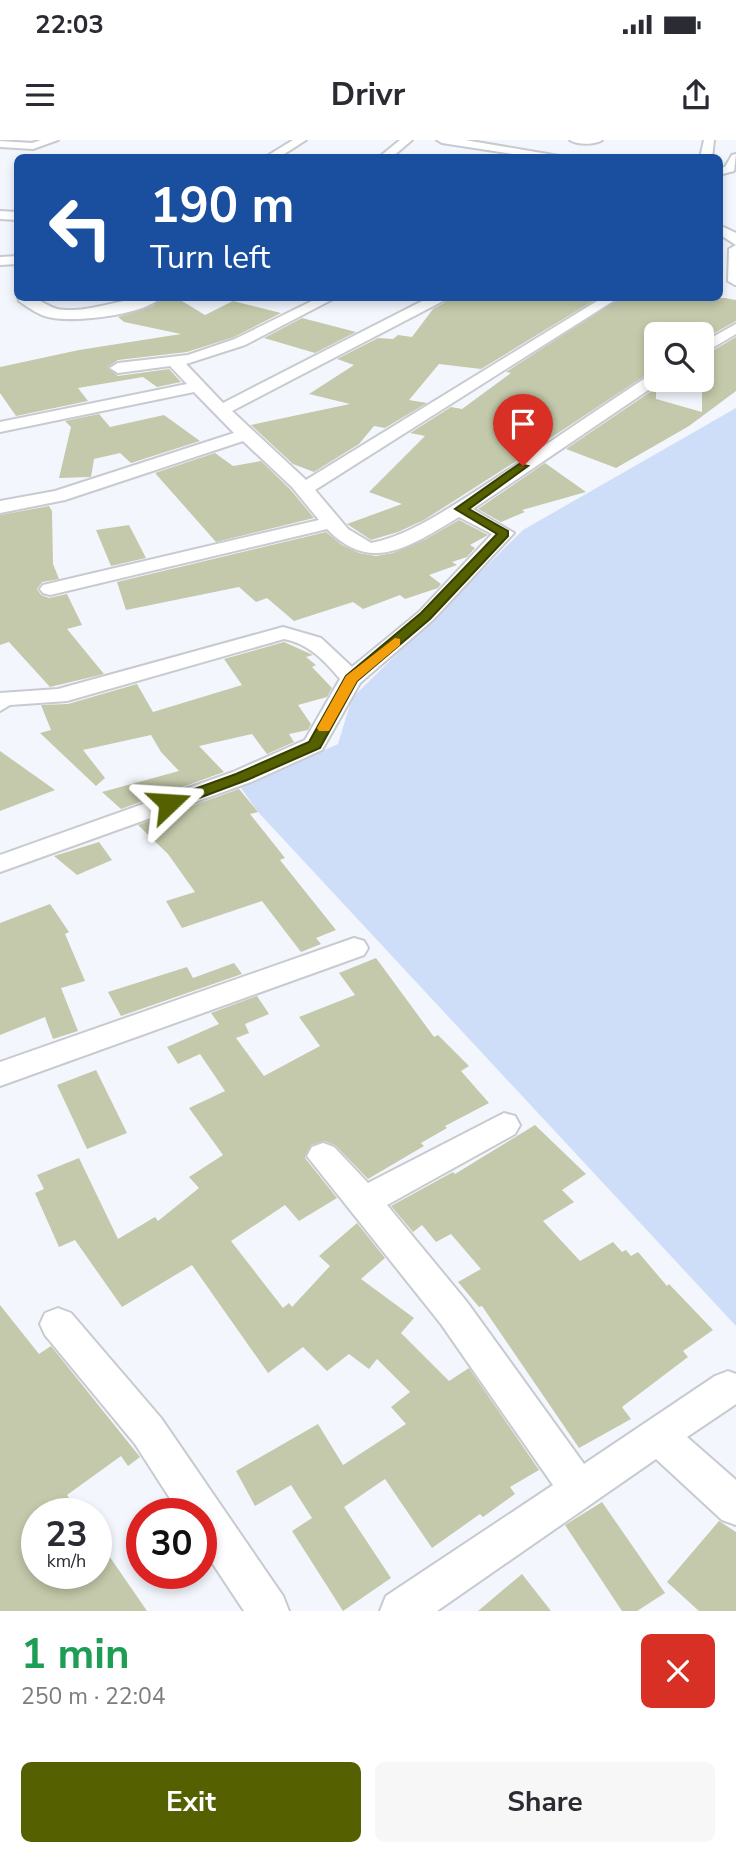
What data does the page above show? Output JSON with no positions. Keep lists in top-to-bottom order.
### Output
{
  "page": {
    "status": "22:03",
    "header": "Drivr",
    "turn": ["190 m", "Turn left"],
    "speed": "23 km/h",
    "limit": "30",
    "heading": ["1 min", "250 m · 22:04"],
    "buttons": ["Exit", "Share"]
  }
}
